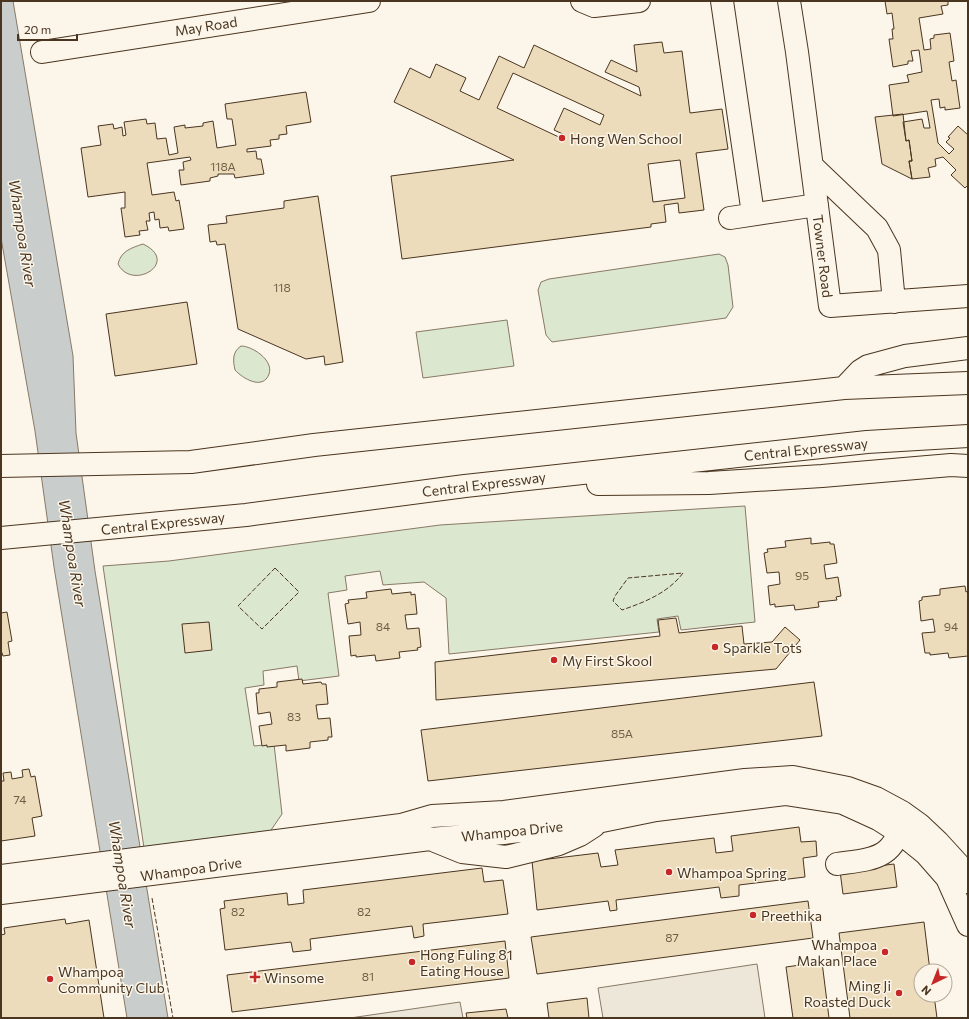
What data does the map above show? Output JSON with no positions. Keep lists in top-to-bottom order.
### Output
{
  "streets": {
    "main road": [
      "May Road",
      "Towner Road",
      "Central Expressway",
      "Whampoa Drive"
    ]
  },
  "water": ["Whampoa River"],
  "places": {
    "other": [
      "Hong Wen School",
      "Sparkle Tots",
      "My First Skool",
      "Whampoa Spring",
      "Preethika",
      "Whampoa Makan Place",
      "Hong Fuling 81 Eating House",
      "Whampoa Community Club",
      "Ming Ji Roasted Duck"
    ],
    "health": ["Winsome"]
  },
  "house_numbers": [
    "118A",
    "118",
    "95",
    "84",
    "94",
    "83",
    "85A",
    "74",
    "82",
    "82",
    "87",
    "81"
  ],
  "scale_bar": "20 m",
  "north": "bottom left"
}
